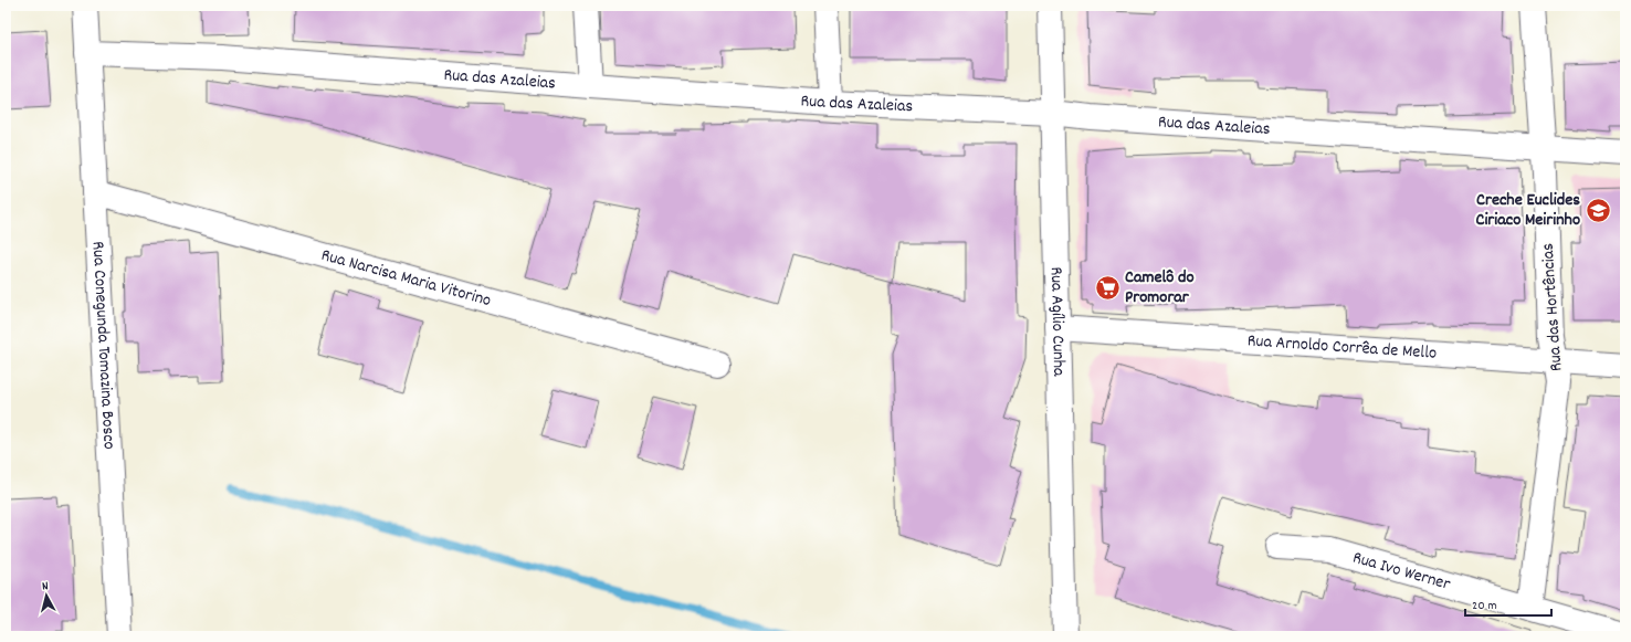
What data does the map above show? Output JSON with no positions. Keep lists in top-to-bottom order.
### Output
{
  "streets": {
    "street": [
      "Rua das Azaleias",
      "Rua Narcisa Maria Vitorino",
      "Rua das Hortências",
      "Rua Agílio Cunha",
      "Rua Conegunda Tomazina Bosco",
      "Rua Arnoldo Corrêa de Mello",
      "Rua Ivo Werner"
    ]
  },
  "crossings": [
    ["Rua das Azaleias", "Rua das Hortências"],
    ["Rua das Azaleias", "Rua Agílio Cunha"],
    ["Rua das Azaleias", "Rua Conegunda Tomazina Bosco"],
    ["Rua Narcisa Maria Vitorino", "Rua Conegunda Tomazina Bosco"],
    ["Rua das Hortências", "Rua Arnoldo Corrêa de Mello"],
    ["Rua das Hortências", "Rua Ivo Werner"],
    ["Rua Agílio Cunha", "Rua Arnoldo Corrêa de Mello"]
  ],
  "places": {
    "school or university": ["Creche Euclides Ciriaco Meirinho"],
    "supermarket": ["Camelô do Promorar"]
  },
  "scale_bar": "20 m",
  "north": "top"
}
